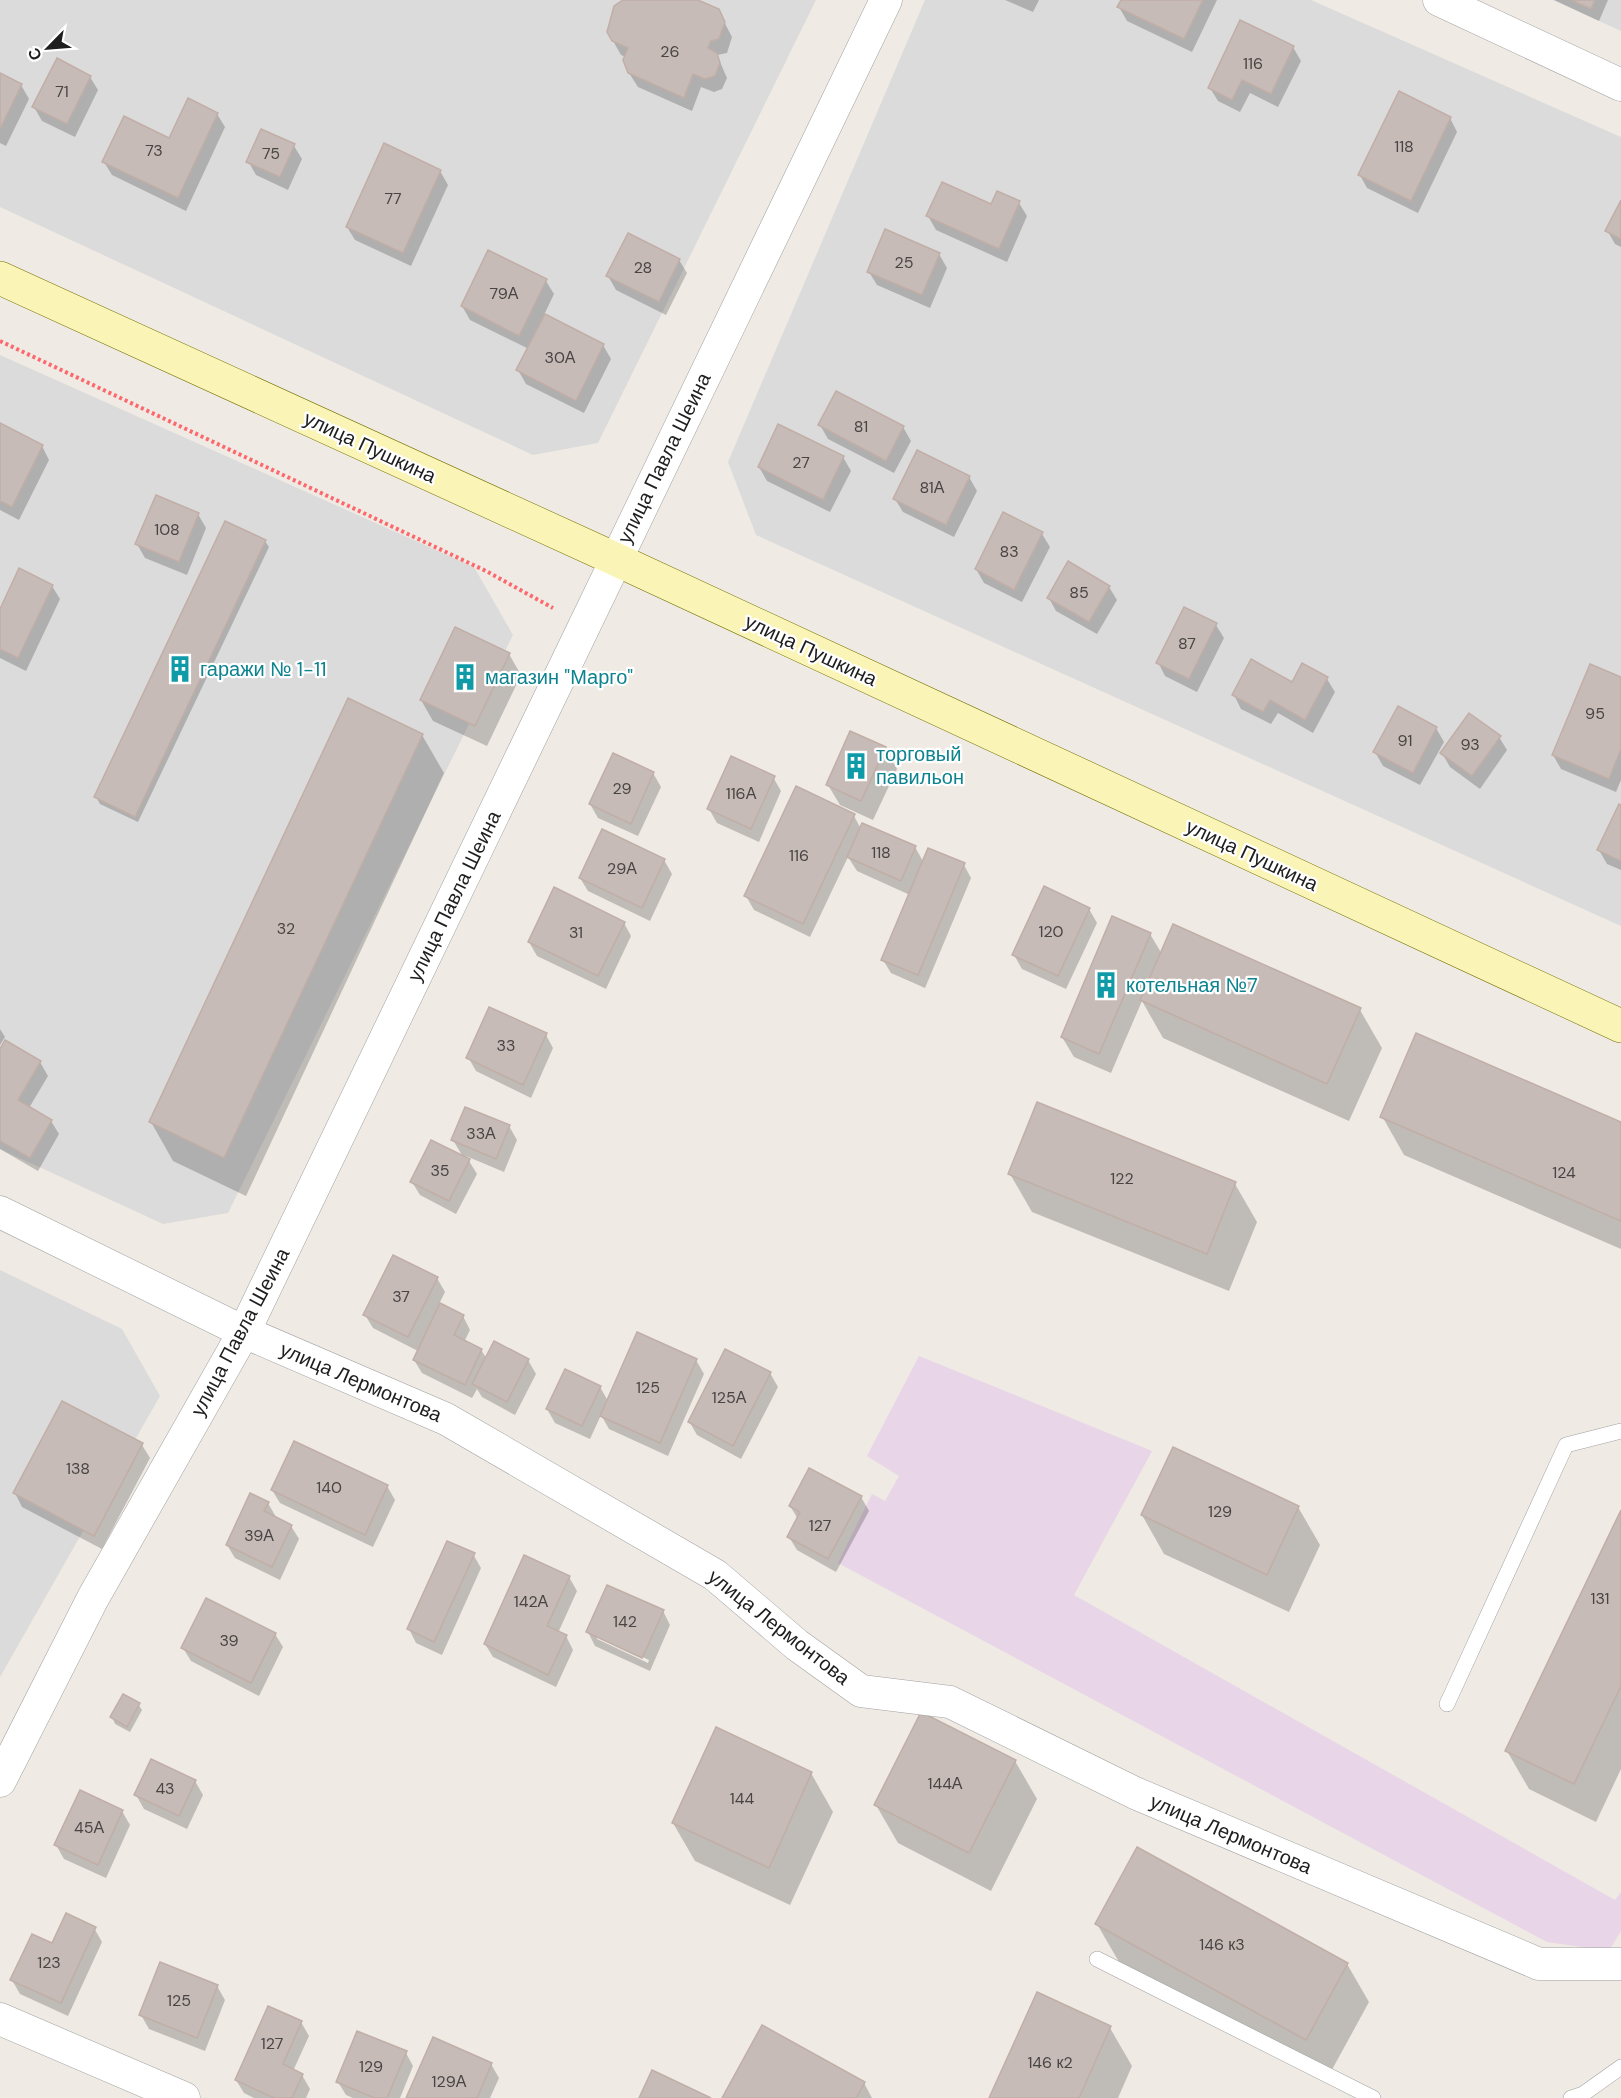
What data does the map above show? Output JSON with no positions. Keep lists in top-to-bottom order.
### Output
{
  "streets": {
    "street": ["улица Пушкина", "улица Павла Шеина", "улица Лермонтова"]
  },
  "crossings": [
    ["улица Пушкина", "улица Павла Шеина"],
    ["улица Павла Шеина", "улица Лермонтова"]
  ],
  "places": {
    "building": [
      "гаражи № 1-11",
      "магазин \"Марго\"",
      "торговый павильон",
      "котельная №7"
    ]
  },
  "house_numbers": [
    "26",
    "116",
    "71",
    "118",
    "73",
    "75",
    "77",
    "25",
    "28",
    "79А",
    "30А",
    "81",
    "27",
    "81А",
    "108",
    "83",
    "85",
    "87",
    "95",
    "91",
    "93",
    "29",
    "116А",
    "118",
    "116",
    "29А",
    "32",
    "120",
    "31",
    "33",
    "33А",
    "35",
    "124",
    "122",
    "37",
    "125",
    "125А",
    "138",
    "140",
    "129",
    "127",
    "39А",
    "131",
    "142А",
    "142",
    "39",
    "144А",
    "43",
    "144",
    "45А",
    "146 к3",
    "123",
    "125",
    "127",
    "146 к2",
    "129",
    "129А"
  ],
  "north": "bottom left"
}
